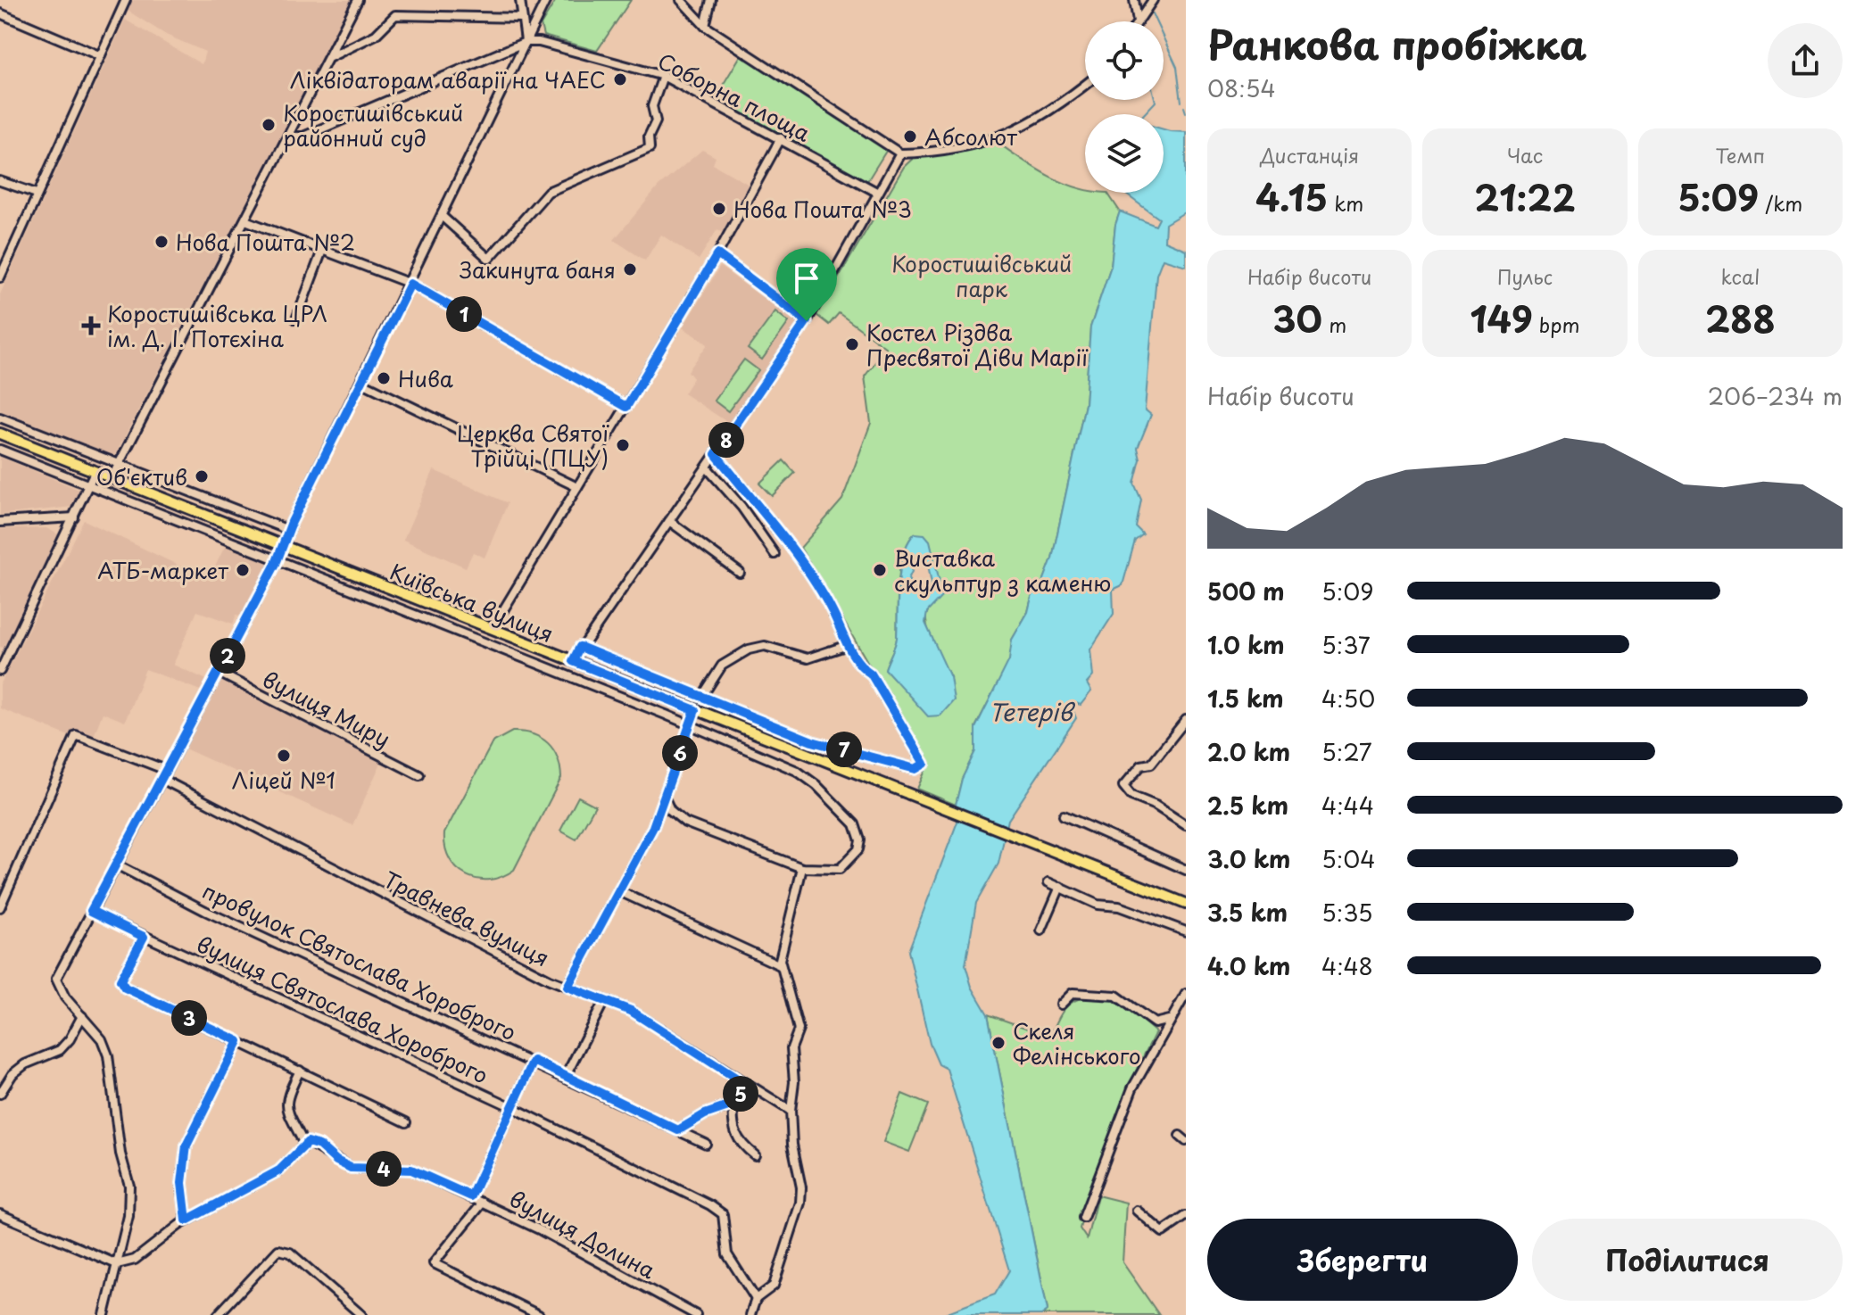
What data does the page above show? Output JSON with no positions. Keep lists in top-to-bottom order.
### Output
{
  "streets": {
    "main road": ["Київська вулиця"],
    "street": [
      "Соборна площа",
      "вулиця Миру",
      "Травнева вулиця",
      "провулок Святослава Хороброго",
      "вулиця Святослава Хороброго",
      "вулиця Долина"
    ]
  },
  "water": ["Тетерів"],
  "parks": ["Коростишівський парк"],
  "places": {
    "other": [
      "Ліквідаторам аварії на ЧАЕС",
      "Коростишівський районний суд",
      "Абсолют",
      "Нова Пошта №3",
      "Нова Пошта №2",
      "Закинута баня",
      "Костел Різдва Пресвятої Діви Марії",
      "Нива",
      "Церква Святої Трійці (ПЦУ)",
      "Об'єктив",
      "АТБ-маркет",
      "Виставка скульптур з каменю",
      "Ліцей №1",
      "Скеля Фелінського"
    ],
    "health": ["Коростишівська ЦРЛ ім. Д. І. Потєхіна"]
  },
  "page": {
    "heading": ["Ранкова пробіжка", "08:54"],
    "stats": [
      ["Дистанція", "4.15 km"],
      ["Час", "21:22"],
      ["Темп", "5:09 /km"],
      ["Набір висоти", "30 m"],
      ["Пульс", "149 bpm"],
      ["kcal", "288"]
    ],
    "pins": [
      "1",
      "8",
      "2",
      "7",
      "6",
      "3",
      "5",
      "4"
    ],
    "chart": ["Набір висоти", "206–234 m"],
    "list": [
      {
        "name": "500 m",
        "note": "5:09"
      },
      {
        "name": "1.0 km",
        "note": "5:37"
      },
      {
        "name": "1.5 km",
        "note": "4:50"
      },
      {
        "name": "2.0 km",
        "note": "5:27"
      },
      {
        "name": "2.5 km",
        "note": "4:44"
      },
      {
        "name": "3.0 km",
        "note": "5:04"
      },
      {
        "name": "3.5 km",
        "note": "5:35"
      },
      {
        "name": "4.0 km",
        "note": "4:48"
      }
    ],
    "buttons": ["Зберегти", "Поділитися"]
  }
}
